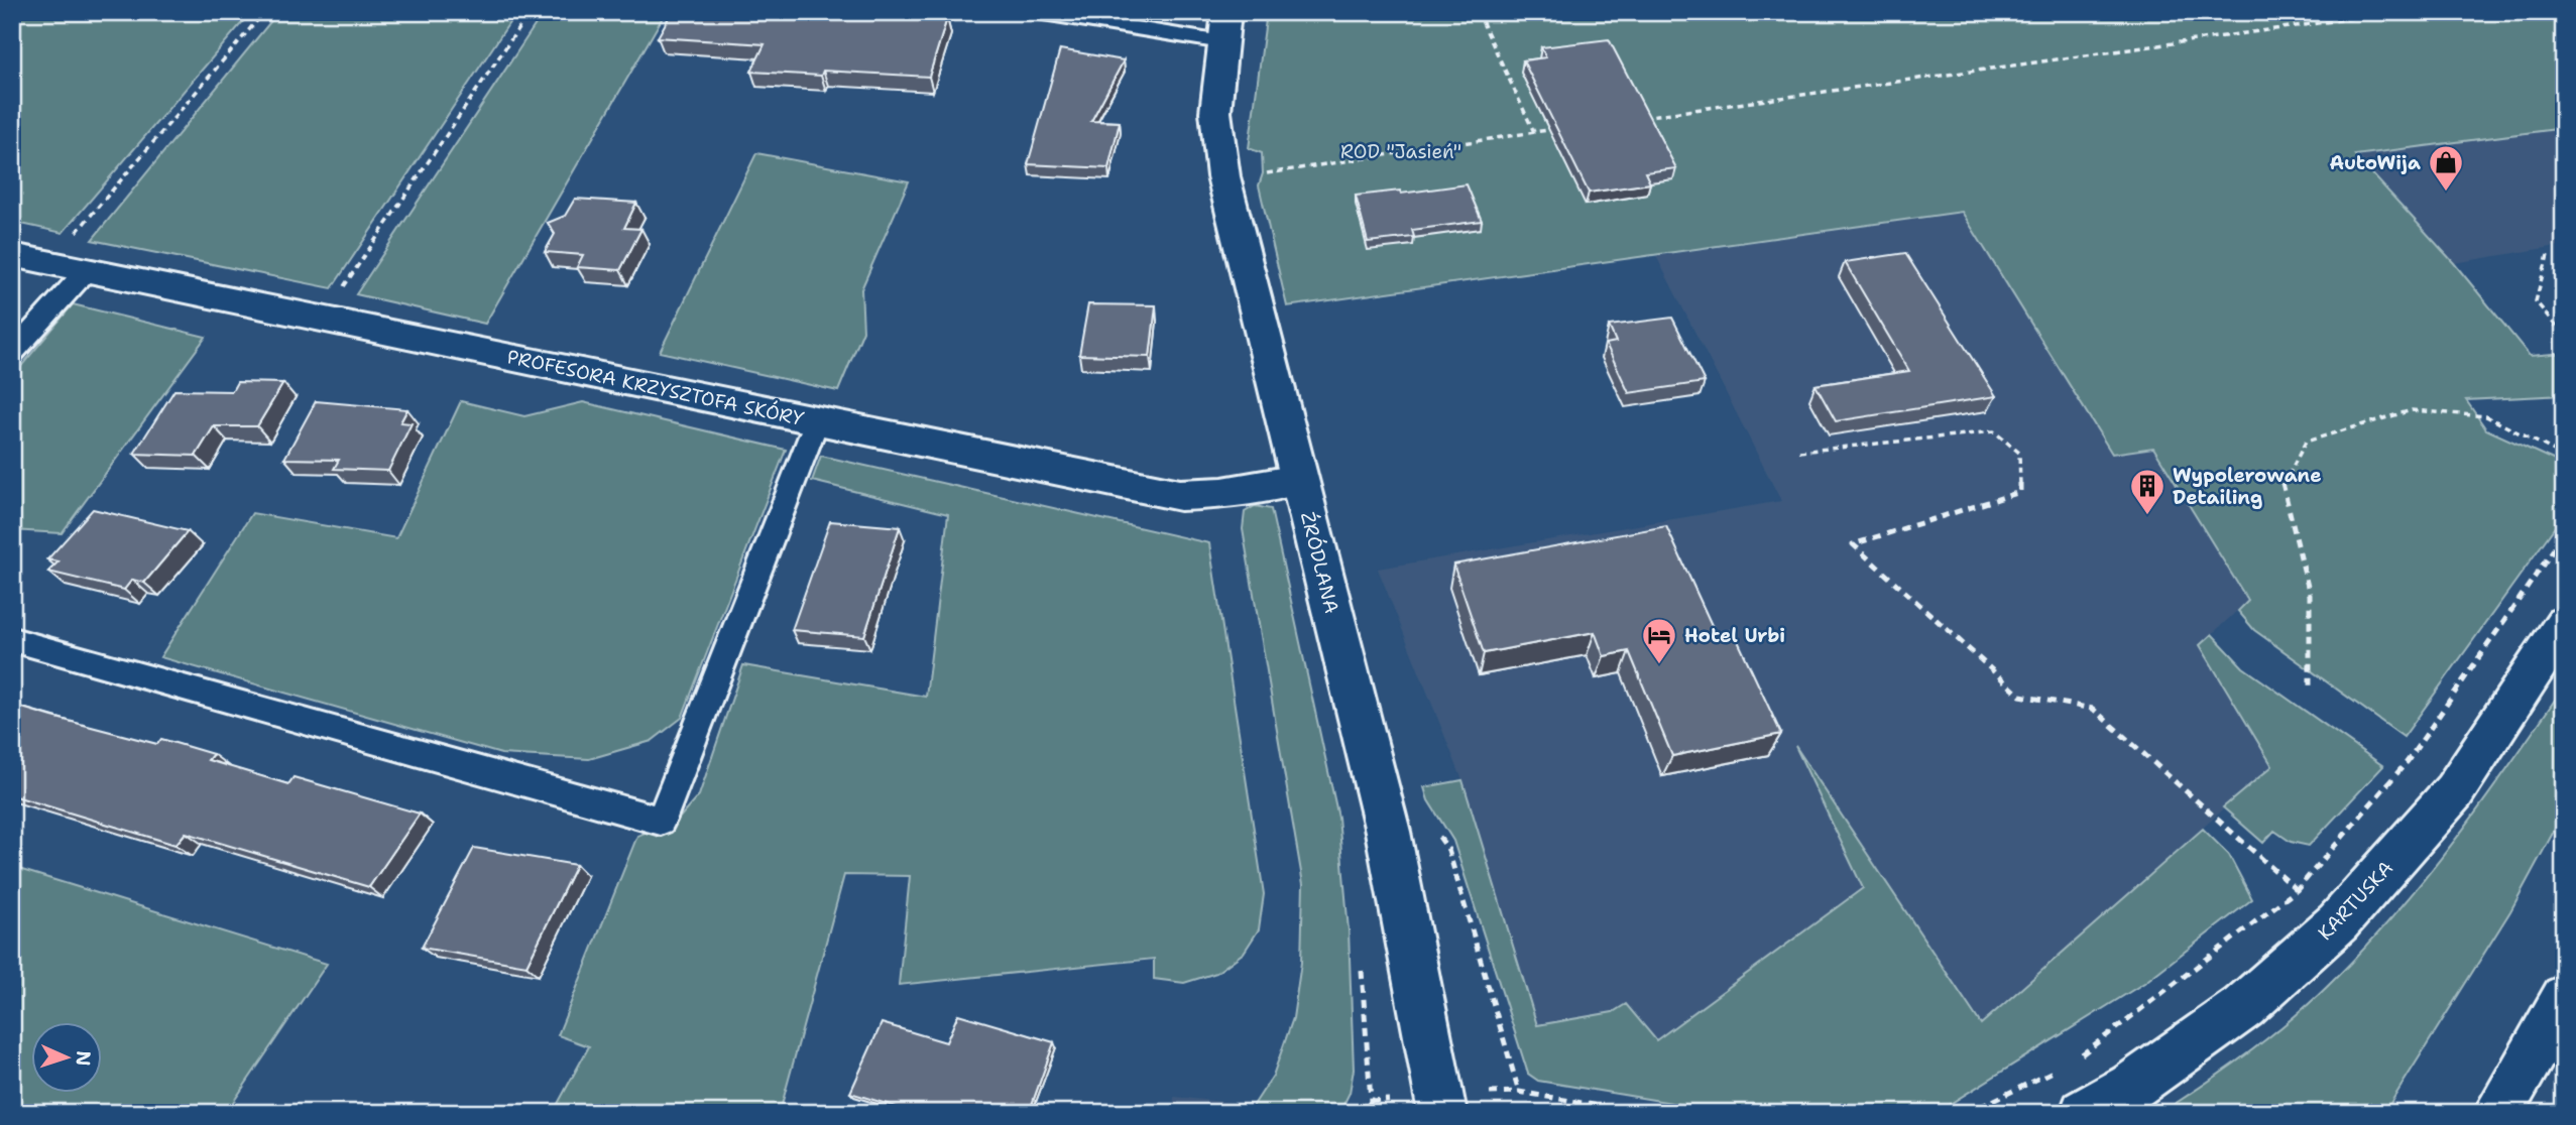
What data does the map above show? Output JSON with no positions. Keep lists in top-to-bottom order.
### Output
{
  "streets": {
    "street": ["PROFESORA KRZYSZTOFA SKÓRY", "ŹRÓDLANA", "KARTUSKA"]
  },
  "crossings": [
    ["PROFESORA KRZYSZTOFA SKÓRY", "ŹRÓDLANA"]
  ],
  "parks": ["ROD \"Jasień\""],
  "places": {
    "shop": ["AutoWija"],
    "building": ["Wypolerowane Detailing"],
    "hotel": ["Hotel Urbi"]
  },
  "north": "right"
}
